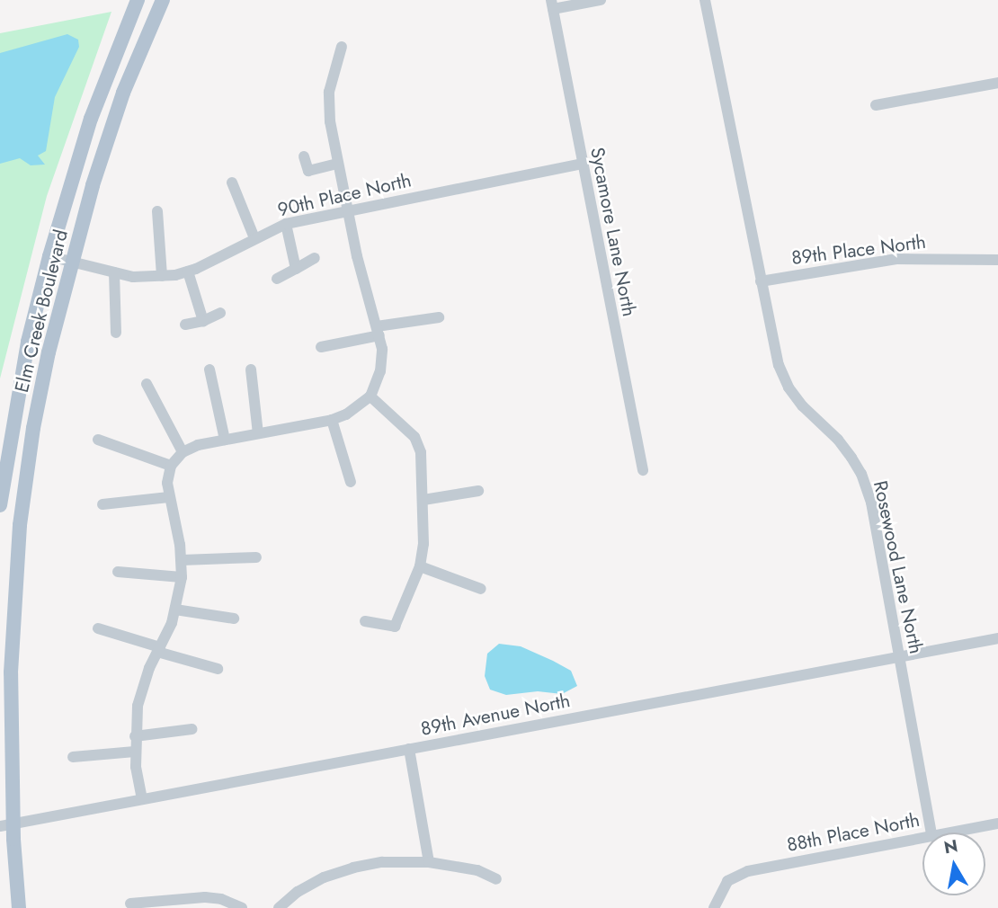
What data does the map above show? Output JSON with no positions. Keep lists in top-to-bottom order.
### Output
{
  "streets": {
    "main road": ["Elm Creek Boulevard"],
    "street": [
      "90th Place North",
      "Sycamore Lane North",
      "89th Place North",
      "Rosewood Lane North",
      "89th Avenue North",
      "88th Place North"
    ]
  },
  "crossings": [
    ["90th Place North", "Sycamore Lane North"],
    ["90th Place North", "Elm Creek Boulevard"],
    ["89th Place North", "Rosewood Lane North"],
    ["Elm Creek Boulevard", "89th Avenue North"],
    ["Rosewood Lane North", "89th Avenue North"]
  ],
  "north": "top"
}
